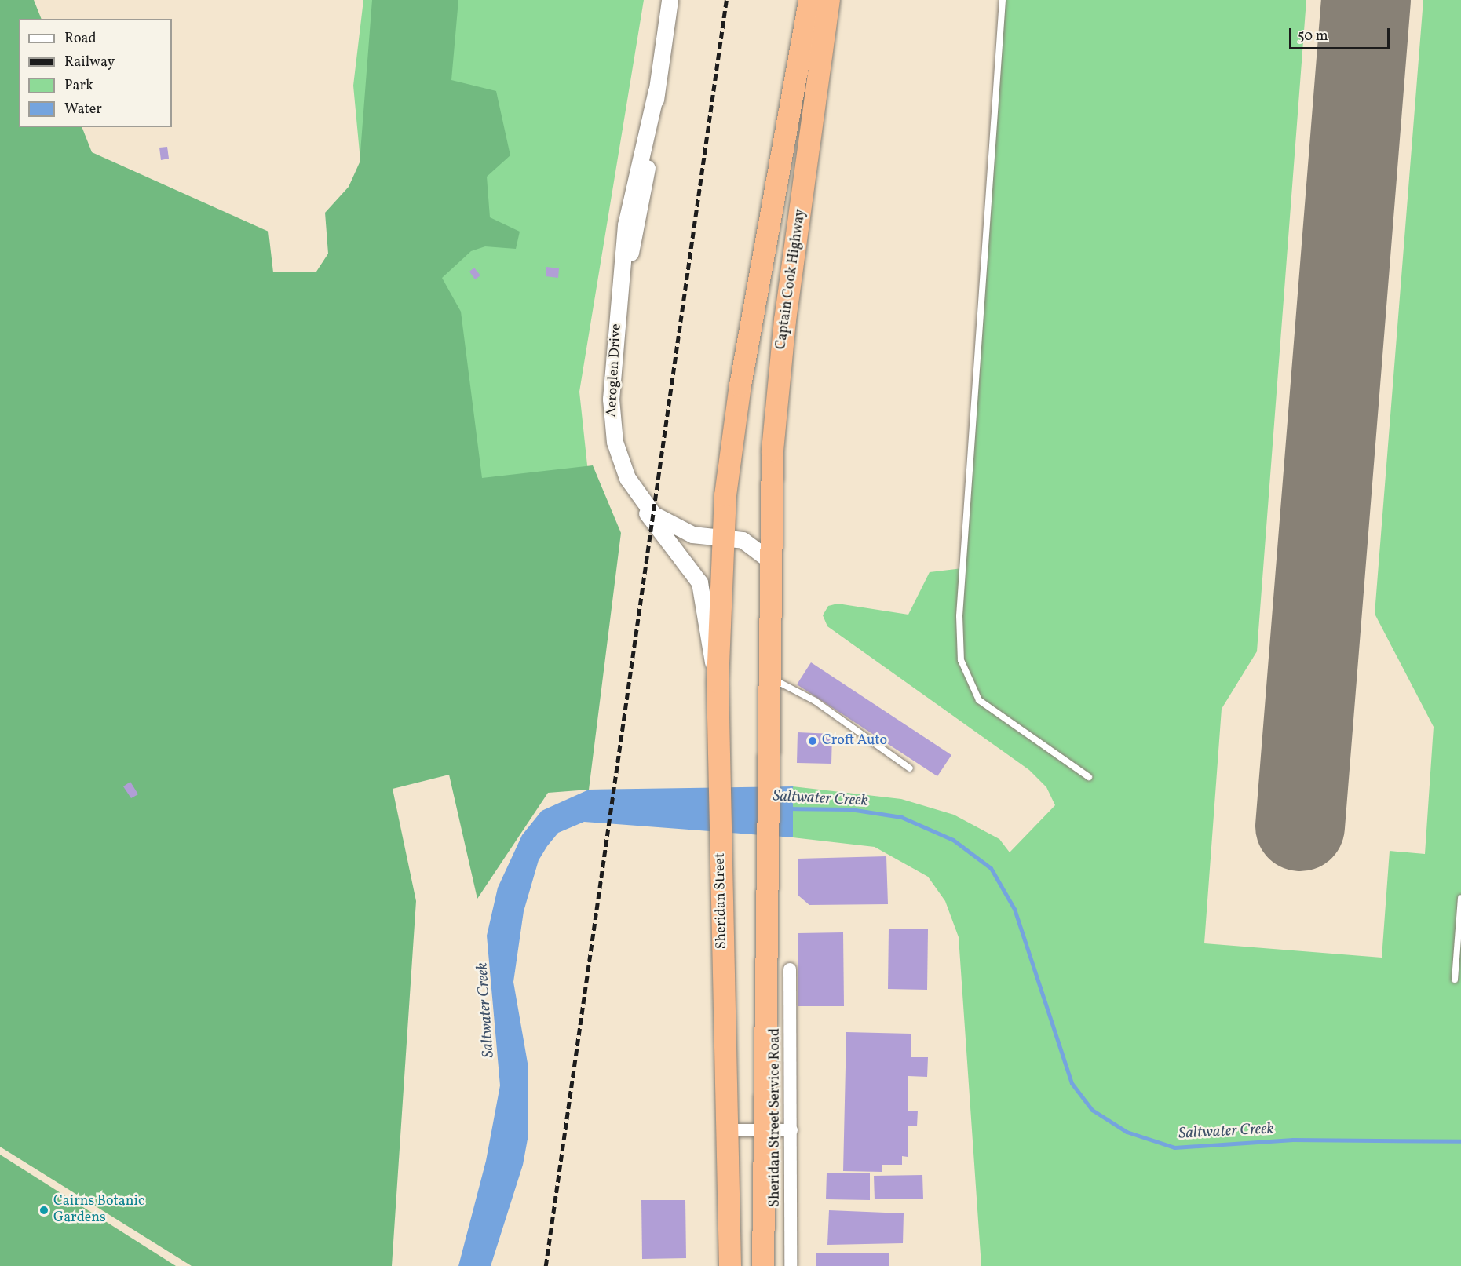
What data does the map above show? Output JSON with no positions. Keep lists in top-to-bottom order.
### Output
{
  "streets": {
    "highway": ["Captain Cook Highway", "Sheridan Street"],
    "street": ["Aeroglen Drive", "Sheridan Street Service Road"]
  },
  "crossings": [
    ["Captain Cook Highway", "Aeroglen Drive"],
    ["Captain Cook Highway", "Sheridan Street"],
    ["Aeroglen Drive", "Sheridan Street"]
  ],
  "water": ["Saltwater Creek"],
  "places": ["Croft Auto", "Cairns Botanic Gardens"],
  "legend": [
    "Road",
    "Railway",
    "Park",
    "Water"
  ],
  "scale_bar": "50 m"
}
